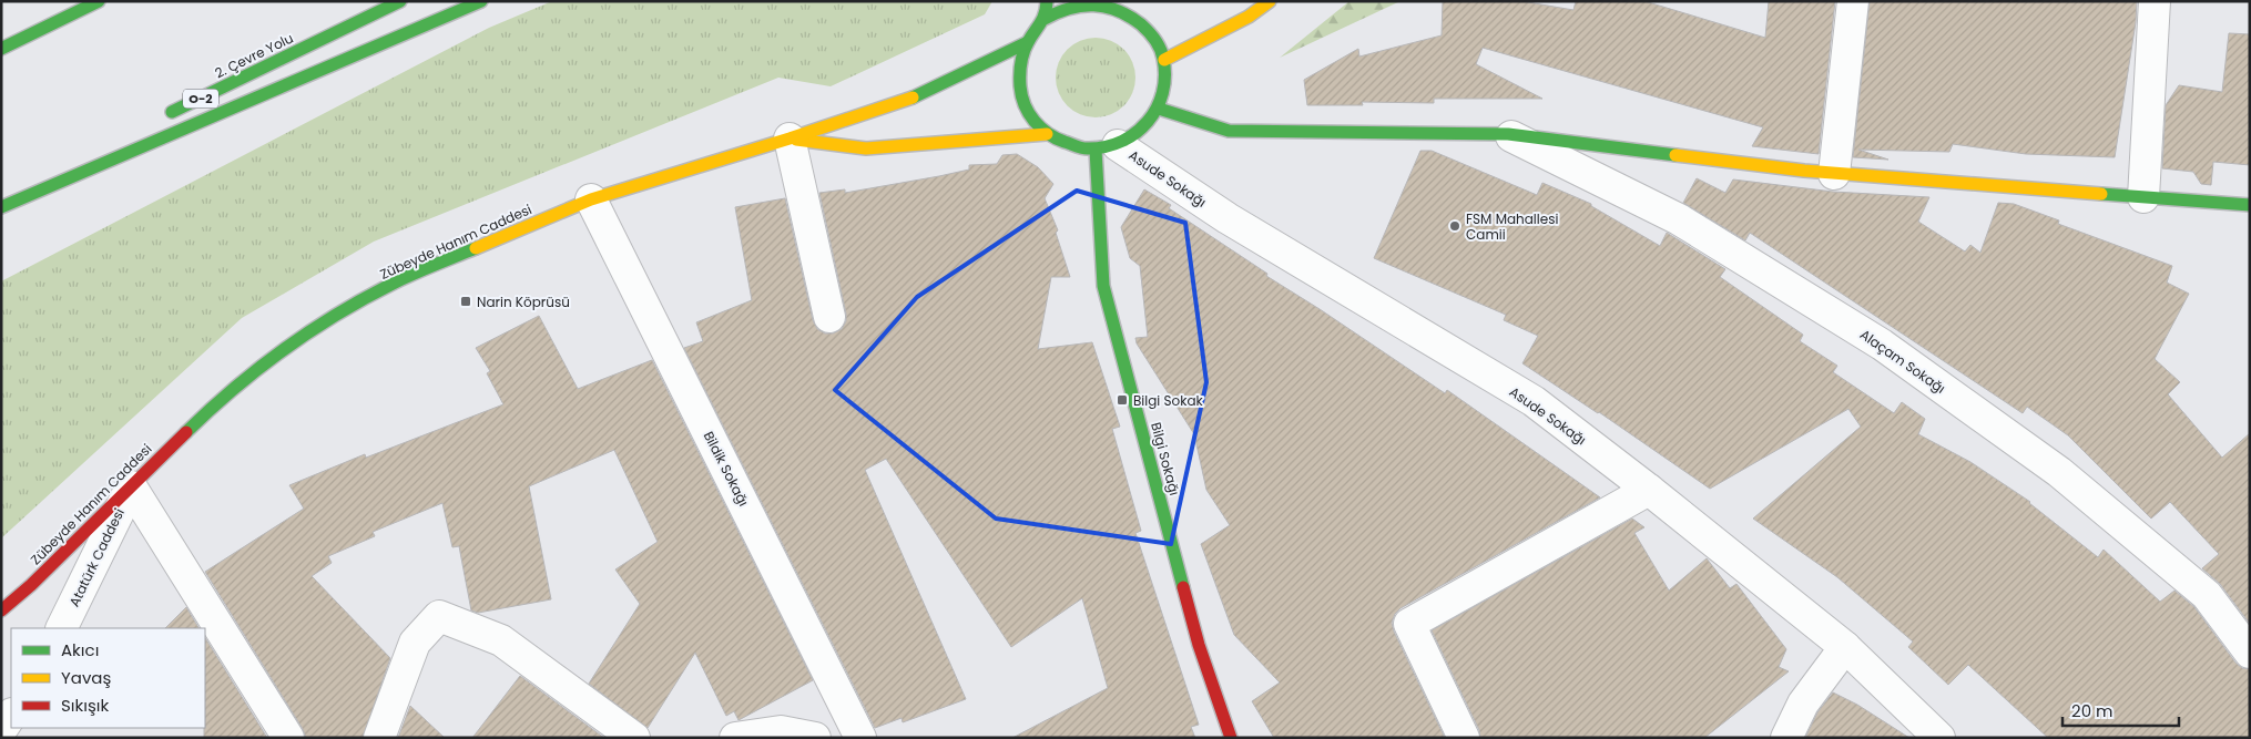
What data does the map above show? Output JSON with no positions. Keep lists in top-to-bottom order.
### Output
{
  "streets": {
    "main road": [
      "2. Çevre Yolu",
      "O-2",
      "Zübeyde Hanım Caddesi",
      "Bilgi Sokağı"
    ],
    "street": [
      "Asude Sokağı",
      "Alaçam Sokağı",
      "Bildik Sokağı",
      "Atatürk Caddesi"
    ]
  },
  "crossings": [
    ["Asude Sokağı", "Zübeyde Hanım Caddesi"],
    ["Asude Sokağı", "Bilgi Sokağı"],
    ["Zübeyde Hanım Caddesi", "Bilgi Sokağı"],
    ["Zübeyde Hanım Caddesi", "Bildik Sokağı"],
    ["Zübeyde Hanım Caddesi", "Atatürk Caddesi"]
  ],
  "places": {
    "other": ["FSM Mahallesi Camii"],
    "transit": ["Narin Köprüsü", "Bilgi Sokak"]
  },
  "legend": ["Akıcı", "Yavaş", "Sıkışık"],
  "scale_bar": "20 m"
}
